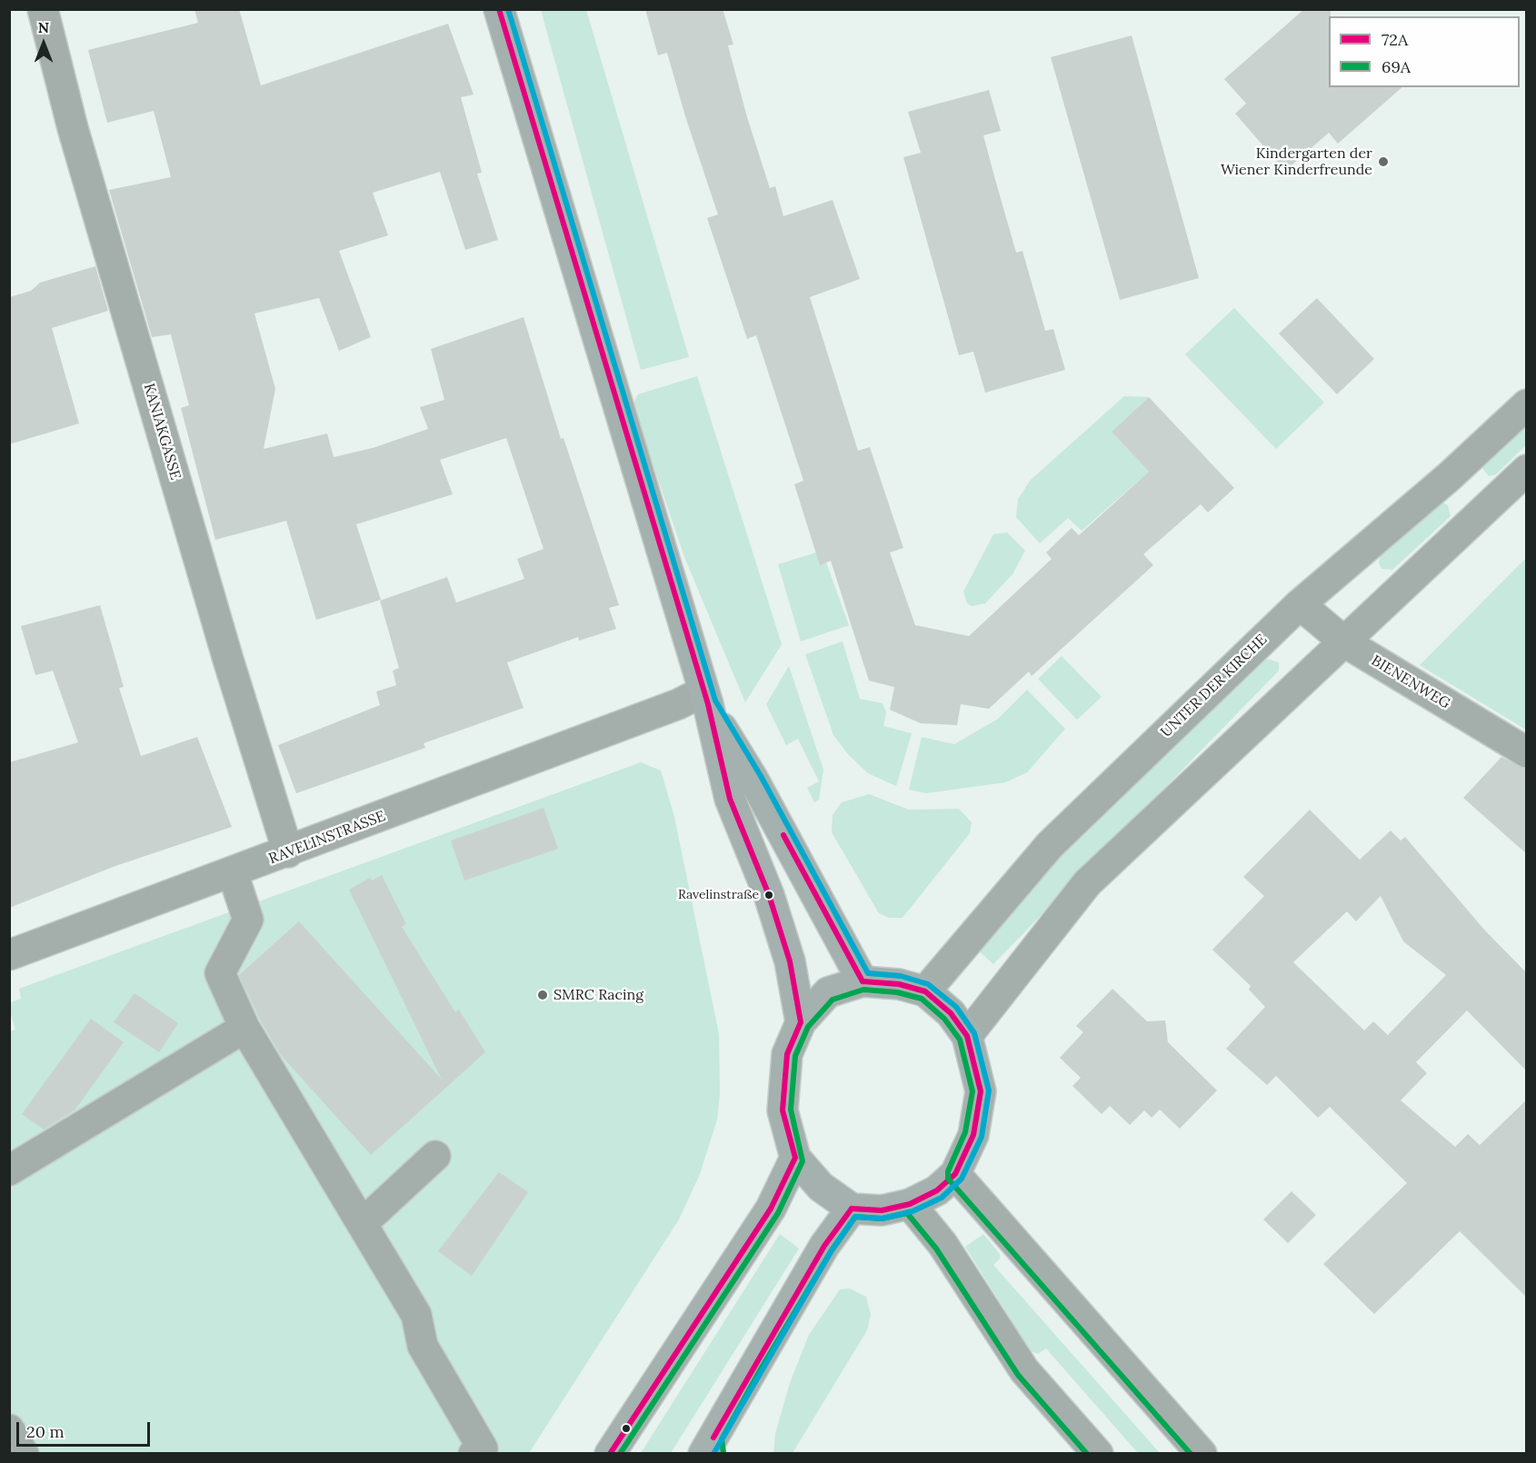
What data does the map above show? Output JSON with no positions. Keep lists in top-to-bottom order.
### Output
{
  "streets": {
    "street": [
      "KANIAKGASSE",
      "BIENENWEG",
      "UNTER DER KIRCHE",
      "RAVELINSTRASSE"
    ]
  },
  "crossings": [
    ["KANIAKGASSE", "RAVELINSTRASSE"],
    ["BIENENWEG", "UNTER DER KIRCHE"]
  ],
  "places": ["Kindergarten der Wiener Kinderfreunde", "Ravelinstraße", "SMRC Racing"],
  "lines": ["transit line 72A", "transit line 69A"],
  "legend": ["72A", "69A"],
  "scale_bar": "20 m",
  "north": "top"
}
